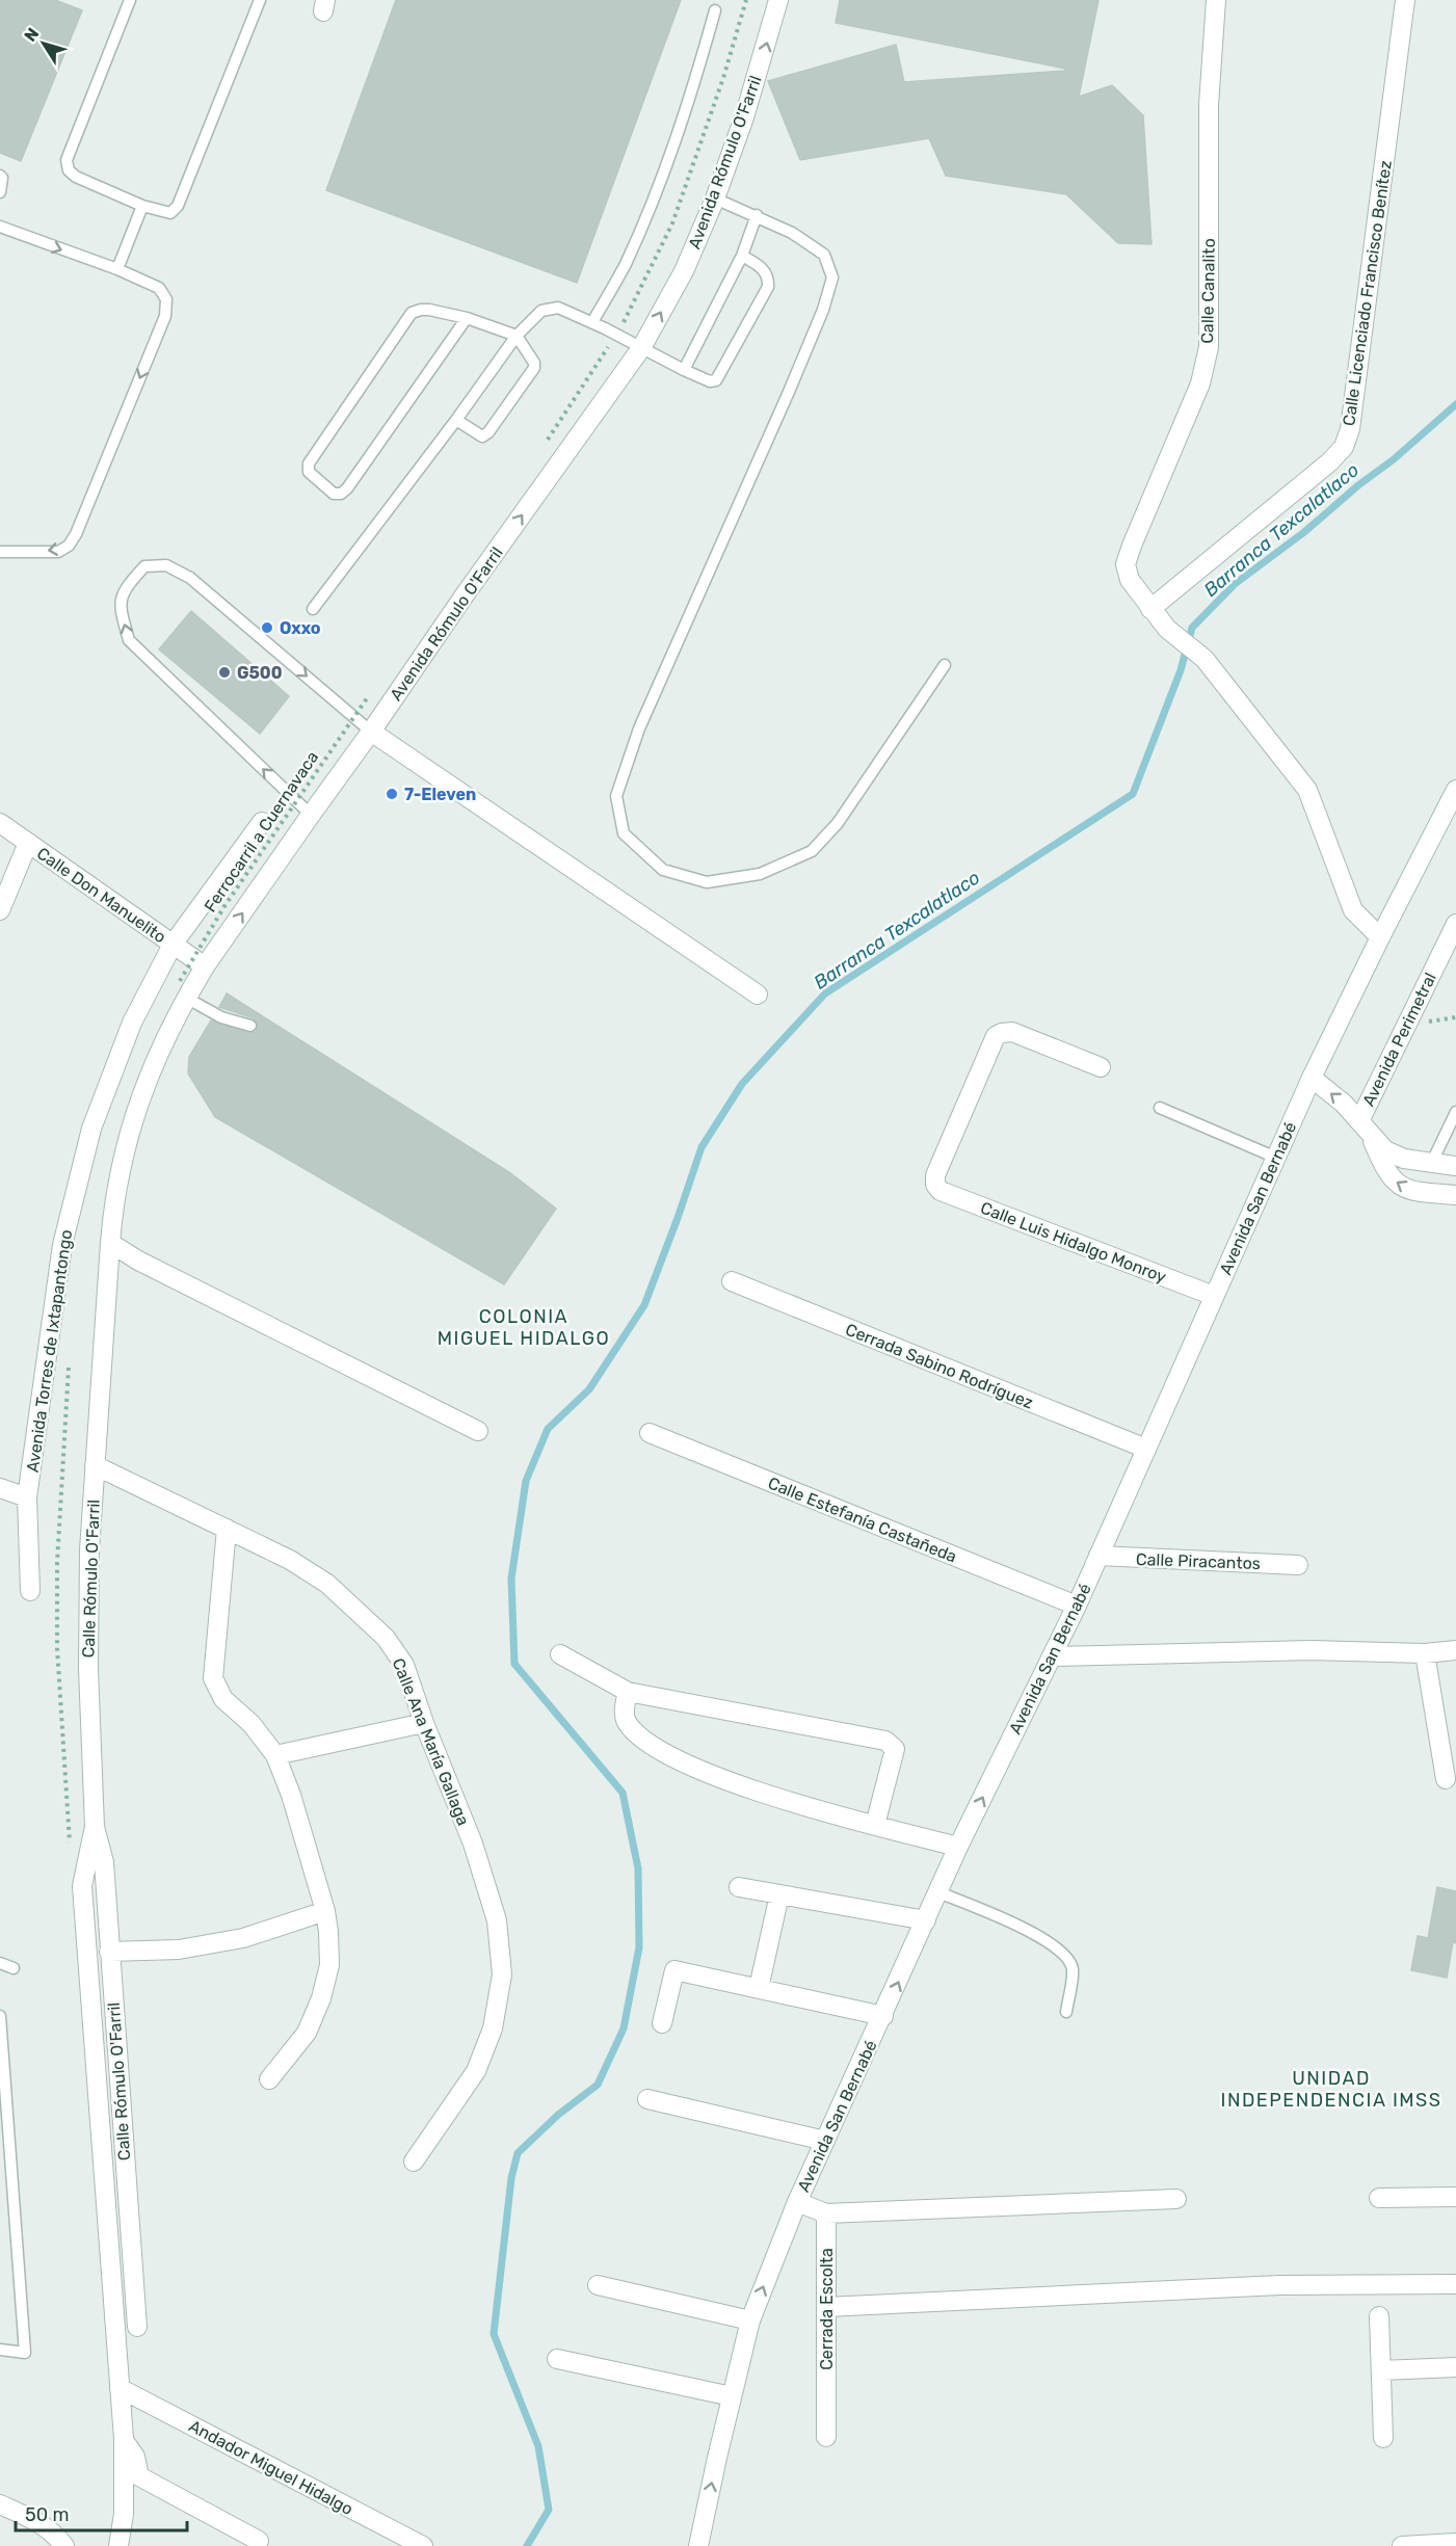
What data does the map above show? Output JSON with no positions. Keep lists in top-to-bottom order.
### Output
{
  "streets": {
    "street": [
      "Avenida Rómulo O'Farril",
      "Calle Canalito",
      "Calle Licenciado Francisco Benítez",
      "Calle Don Manuelito",
      "Avenida Perimetral",
      "Avenida San Bernabé",
      "Calle Luis Hidalgo Monroy",
      "Avenida Torres de Ixtapantongo",
      "Cerrada Sabino Rodríguez",
      "Calle Estefanía Castañeda",
      "Calle Piracantos",
      "Calle Rómulo O'Farril",
      "Calle Ana María Gallaga",
      "Cerrada Escolta",
      "Andador Miguel Hidalgo"
    ],
    "path": ["Ferrocarril a Cuernavaca"]
  },
  "crossings": [
    ["Avenida Rómulo O'Farril", "Ferrocarril a Cuernavaca"],
    ["Avenida Rómulo O'Farril", "Calle Don Manuelito"],
    ["Avenida Rómulo O'Farril", "Calle Rómulo O'Farril"],
    ["Calle Canalito", "Calle Licenciado Francisco Benítez"],
    ["Calle Canalito", "Avenida San Bernabé"],
    ["Calle Don Manuelito", "Avenida Torres de Ixtapantongo"],
    ["Avenida San Bernabé", "Calle Luis Hidalgo Monroy"],
    ["Avenida San Bernabé", "Cerrada Sabino Rodríguez"],
    ["Avenida San Bernabé", "Calle Estefanía Castañeda"],
    ["Avenida San Bernabé", "Calle Piracantos"],
    ["Calle Rómulo O'Farril", "Calle Ana María Gallaga"]
  ],
  "one_way": ["Avenida Rómulo O'Farril"],
  "districts": ["COLONIA MIGUEL HIDALGO", "UNIDAD INDEPENDENCIA IMSS"],
  "water": ["Barranca Texcalatlaco"],
  "places": ["Oxxo", "G500", "7-Eleven"],
  "scale_bar": "50 m",
  "north": "top left"
}
